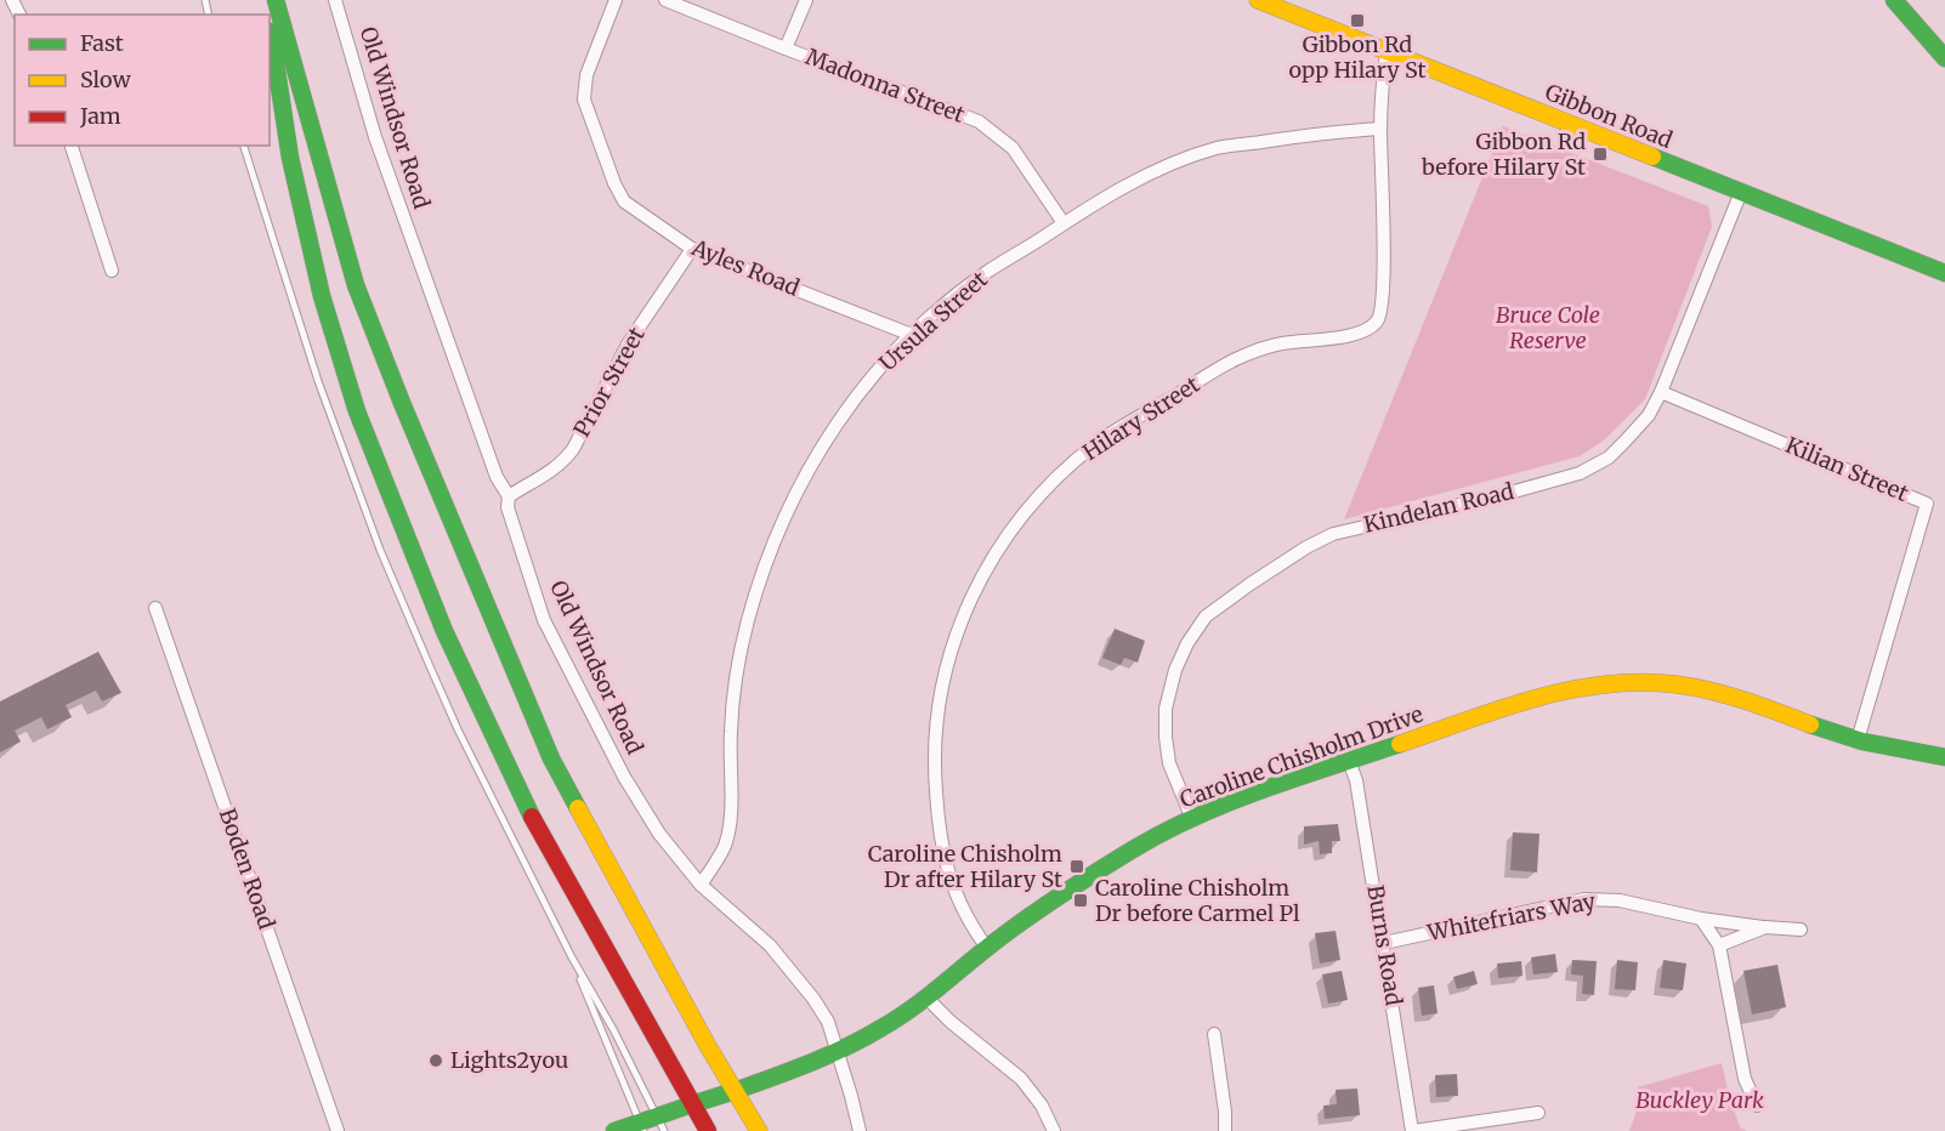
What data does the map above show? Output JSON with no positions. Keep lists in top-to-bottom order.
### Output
{
  "streets": {
    "main road": ["Gibbon Road", "Caroline Chisholm Drive"],
    "street": [
      "Madonna Street",
      "Old Windsor Road",
      "Ayles Road",
      "Ursula Street",
      "Prior Street",
      "Hilary Street",
      "Kilian Street",
      "Kindelan Road",
      "Boden Road",
      "Whitefriars Way",
      "Burns Road"
    ]
  },
  "crossings": [
    ["Madonna Street", "Ursula Street"],
    ["Gibbon Road", "Hilary Street"],
    ["Gibbon Road", "Kindelan Road"],
    ["Old Windsor Road", "Ursula Street"],
    ["Old Windsor Road", "Prior Street"],
    ["Old Windsor Road", "Caroline Chisholm Drive"],
    ["Ayles Road", "Ursula Street"],
    ["Ayles Road", "Prior Street"],
    ["Ursula Street", "Hilary Street"],
    ["Hilary Street", "Caroline Chisholm Drive"],
    ["Kilian Street", "Kindelan Road"],
    ["Kilian Street", "Caroline Chisholm Drive"],
    ["Kindelan Road", "Caroline Chisholm Drive"],
    ["Caroline Chisholm Drive", "Burns Road"],
    ["Whitefriars Way", "Burns Road"]
  ],
  "parks": ["Bruce Cole Reserve", "Buckley Park"],
  "places": {
    "transit": [
      "Gibbon Rd opp Hilary St",
      "Gibbon Rd before Hilary St",
      "Caroline Chisholm Dr after Hilary St",
      "Caroline Chisholm Dr before Carmel Pl"
    ],
    "other": ["Lights2you"]
  },
  "legend": ["Fast", "Slow", "Jam"]
}
